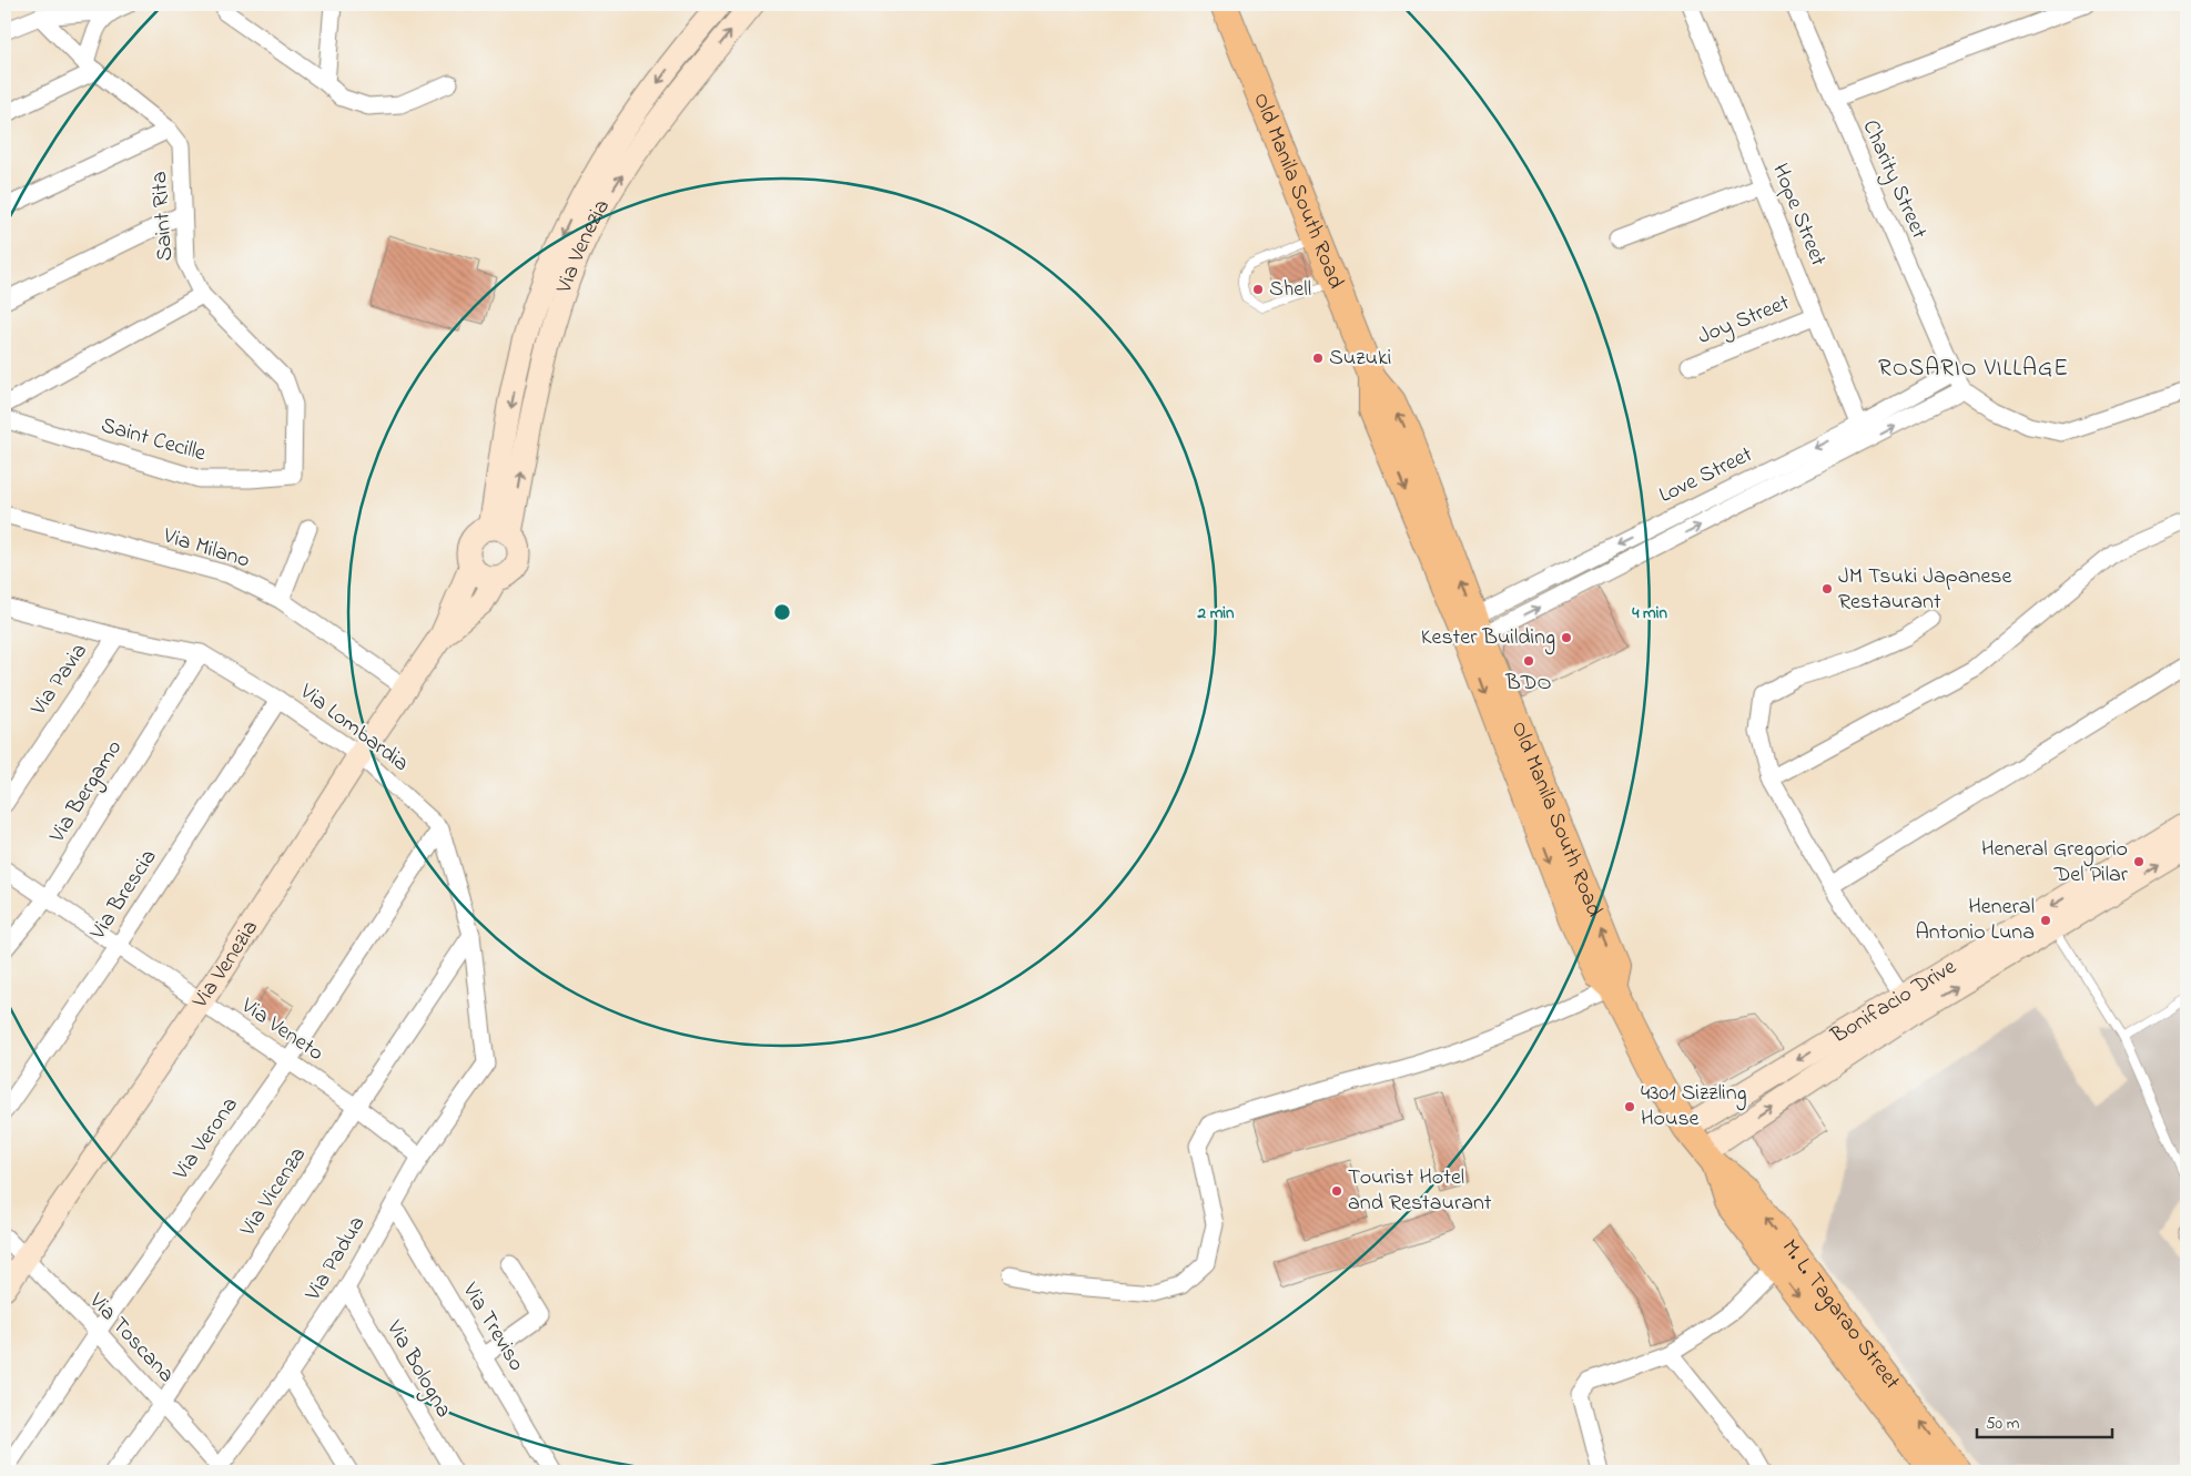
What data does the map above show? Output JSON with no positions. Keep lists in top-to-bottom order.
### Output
{
  "streets": {
    "main road": ["Old Manila South Road", "M. L. Tagarao Street"],
    "street": [
      "Charity Street",
      "Hope Street",
      "Saint Rita",
      "Via Venezia",
      "Joy Street",
      "Saint Cecille",
      "Love Street",
      "Via Milano",
      "Via Pavia",
      "Via Lombardia",
      "Via Bergamo",
      "Via Brescia",
      "Bonifacio Drive",
      "Via Veneto",
      "Via Verona",
      "Via Vicenza",
      "Via Padua",
      "Via Treviso",
      "Via Toscana",
      "Via Bologna"
    ]
  },
  "crossings": [
    ["Charity Street", "Love Street"],
    ["Old Manila South Road", "Love Street"],
    ["Old Manila South Road", "Bonifacio Drive"],
    ["Old Manila South Road", "M. L. Tagarao Street"],
    ["Hope Street", "Joy Street"],
    ["Hope Street", "Love Street"],
    ["Saint Rita", "Saint Cecille"],
    ["Via Venezia", "Via Milano"],
    ["Via Venezia", "Via Lombardia"],
    ["Via Venezia", "Via Veneto"],
    ["Via Venezia", "Via Toscana"],
    ["Via Pavia", "Via Lombardia"],
    ["Via Lombardia", "Via Bergamo"],
    ["Via Lombardia", "Via Brescia"],
    ["Via Lombardia", "Via Verona"],
    ["Via Bergamo", "Via Veneto"],
    ["Via Brescia", "Via Veneto"],
    ["Bonifacio Drive", "M. L. Tagarao Street"],
    ["Via Veneto", "Via Verona"],
    ["Via Veneto", "Via Vicenza"],
    ["Via Veneto", "Via Padua"],
    ["Via Verona", "Via Toscana"],
    ["Via Vicenza", "Via Padua"],
    ["Via Vicenza", "Via Toscana"],
    ["Via Padua", "Via Treviso"],
    ["Via Padua", "Via Toscana"],
    ["Via Padua", "Via Bologna"]
  ],
  "districts": ["ROSARIO VILLAGE"],
  "places": [
    "Shell",
    "Suzuki",
    "JM Tsuki Japanese Restaurant",
    "Kester Building",
    "BDO",
    "Heneral Gregorio Del Pilar",
    "Heneral Antonio Luna",
    "4301 Sizzling House",
    "Tourist Hotel and Restaurant"
  ],
  "scale_bar": "50 m",
  "rings": ["2 min", "4 min"]
}
